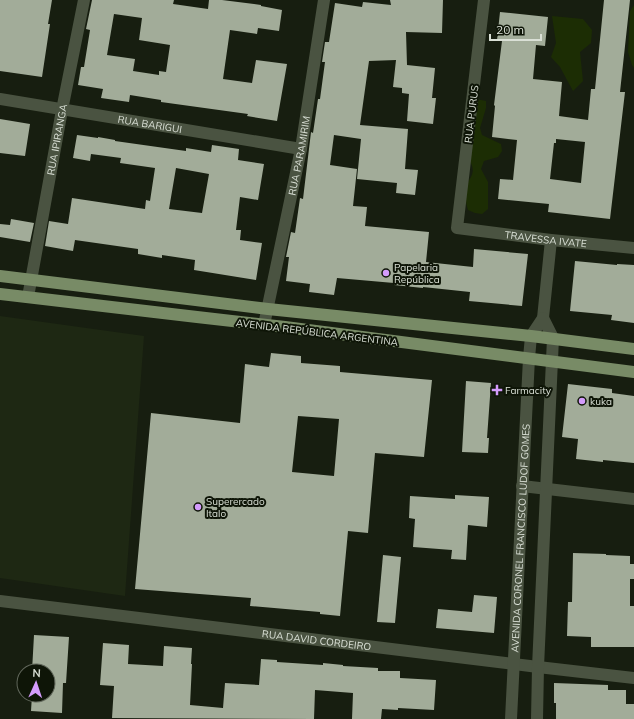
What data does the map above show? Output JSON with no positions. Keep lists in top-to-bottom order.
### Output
{
  "streets": {
    "main road": ["AVENIDA REPÚBLICA ARGENTINA"],
    "street": [
      "RUA PURUS",
      "RUA BARIGUI",
      "RUA IPIRANGA",
      "RUA PARAMIRIM",
      "TRAVESSA IVATE",
      "AVENIDA CORONEL FRANCISCO LUDOF GOMES",
      "RUA DAVID CORDEIRO"
    ]
  },
  "crossings": [
    ["RUA PURUS", "TRAVESSA IVATE"],
    ["RUA BARIGUI", "RUA IPIRANGA"],
    ["RUA BARIGUI", "RUA PARAMIRIM"],
    ["RUA IPIRANGA", "AVENIDA REPÚBLICA ARGENTINA"],
    ["RUA PARAMIRIM", "AVENIDA REPÚBLICA ARGENTINA"],
    ["AVENIDA REPÚBLICA ARGENTINA", "AVENIDA CORONEL FRANCISCO LUDOF GOMES"],
    ["AVENIDA CORONEL FRANCISCO LUDOF GOMES", "RUA DAVID CORDEIRO"]
  ],
  "places": {
    "other": ["Papelaria República", "kuka", "Superercado Italo"],
    "health": ["Farmacity"]
  },
  "scale_bar": "20 m",
  "north": "top"
}
